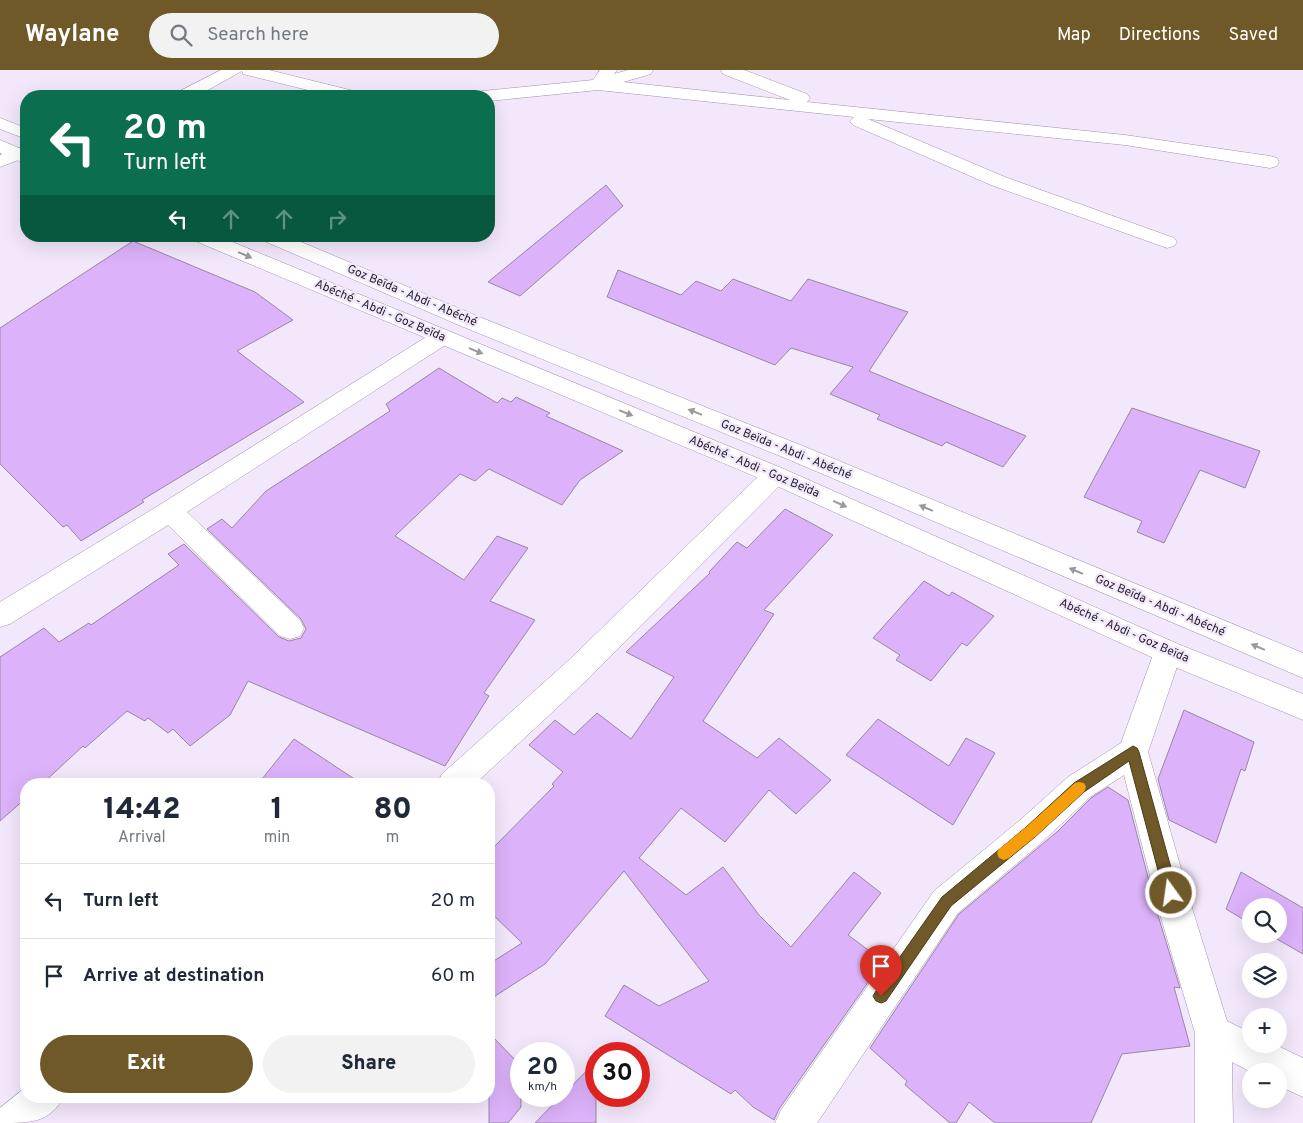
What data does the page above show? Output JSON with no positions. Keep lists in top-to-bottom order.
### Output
{
  "streets": {
    "street": ["Goz Beïda - Abdi - Abéché", "Abéché - Abdi - Goz Beïda"]
  },
  "one_way": ["Goz Beïda - Abdi - Abéché", "Abéché - Abdi - Goz Beïda"],
  "page": {
    "header": "Waylane",
    "search": "Search here",
    "nav": ["Map", "Directions", "Saved"],
    "turn": ["20 m", "Turn left"],
    "eta": [
      "14:42",
      "Arrival",
      "1",
      "min",
      "80",
      "m"
    ],
    "list": [
      {
        "name": "Turn left",
        "value": "20 m"
      },
      {
        "name": "Arrive at destination",
        "value": "60 m"
      }
    ],
    "map_buttons": ["+", "−"],
    "buttons": ["Exit", "Share"],
    "speed": "20 km/h",
    "limit": "30"
  }
}
